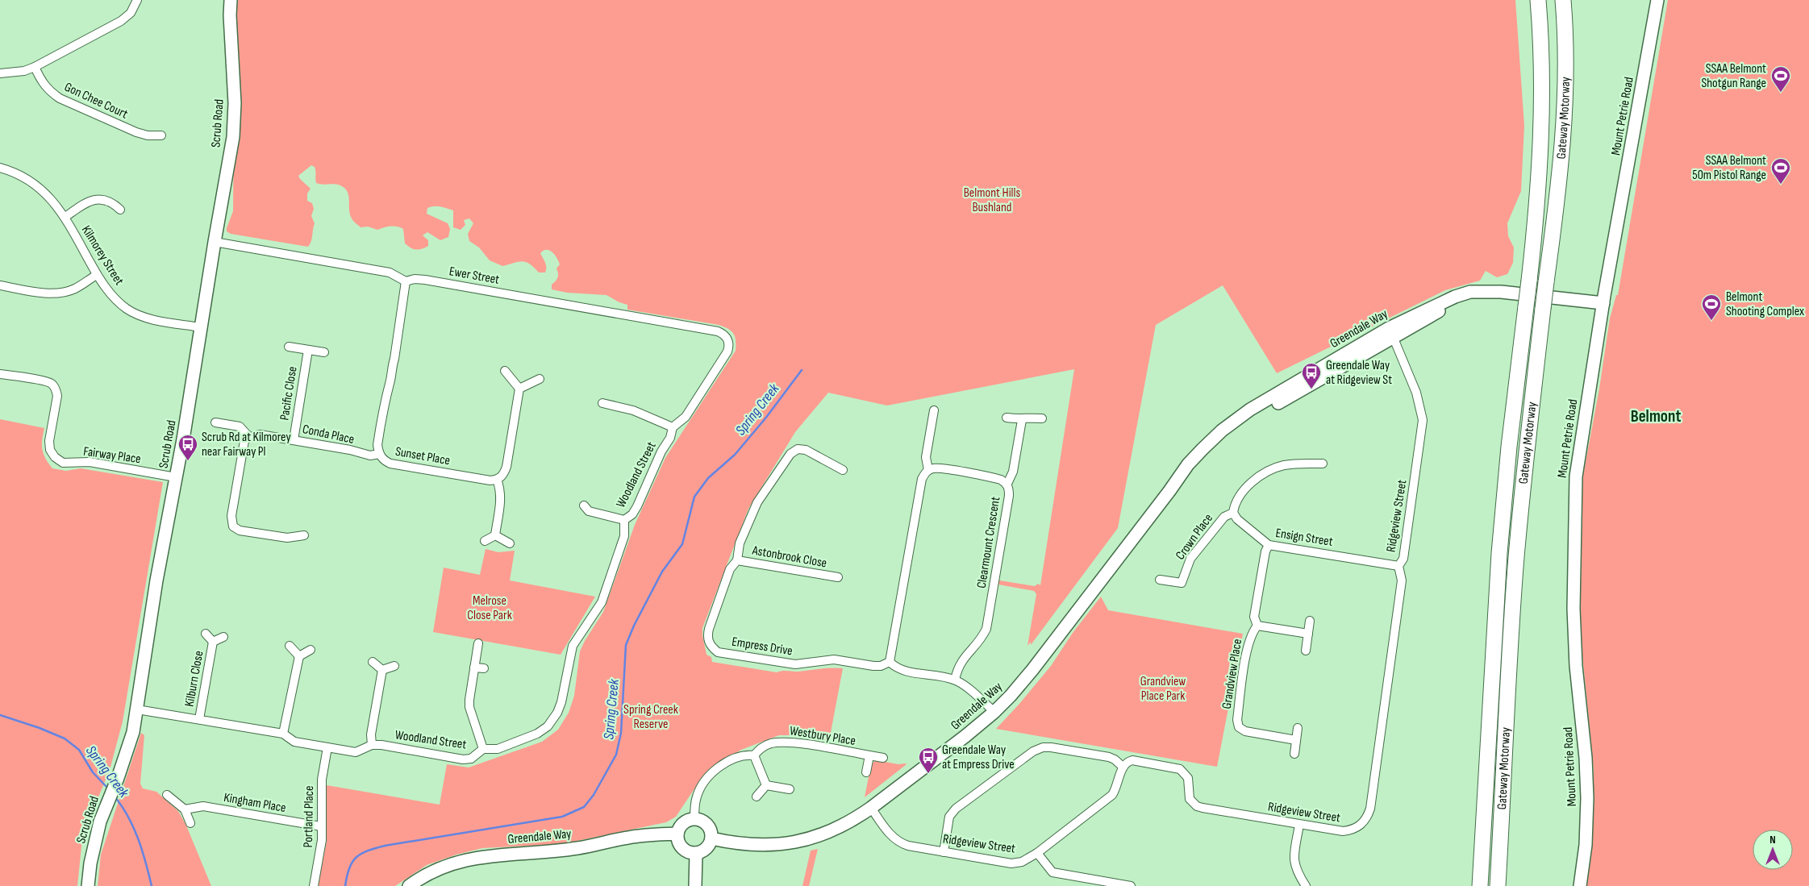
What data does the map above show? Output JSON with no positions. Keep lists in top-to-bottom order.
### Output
{
  "streets": {
    "highway": ["Gateway Motorway"],
    "street": [
      "Gon Chee Court",
      "Mount Petrie Road",
      "Scrub Road",
      "Kilmorey Street",
      "Ewer Street",
      "Greendale Way",
      "Pacific Close",
      "Conda Place",
      "Fairway Place",
      "Sunset Place",
      "Woodland Street",
      "Ridgeview Street",
      "Crown Place",
      "Ensign Street",
      "Clearmount Crescent",
      "Astonbrook Close",
      "Empress Drive",
      "Grandview Place",
      "Kilburn Close",
      "Westbury Place",
      "Kingham Place",
      "Portland Place"
    ]
  },
  "crossings": [
    ["Mount Petrie Road", "Greendale Way"],
    ["Scrub Road", "Kilmorey Street"],
    ["Scrub Road", "Ewer Street"],
    ["Scrub Road", "Fairway Place"],
    ["Scrub Road", "Woodland Street"],
    ["Ewer Street", "Sunset Place"],
    ["Ewer Street", "Woodland Street"],
    ["Greendale Way", "Ridgeview Street"],
    ["Pacific Close", "Conda Place"],
    ["Conda Place", "Sunset Place"],
    ["Woodland Street", "Kilburn Close"],
    ["Woodland Street", "Portland Place"],
    ["Ridgeview Street", "Ensign Street"],
    ["Crown Place", "Ensign Street"],
    ["Ensign Street", "Grandview Place"],
    ["Astonbrook Close", "Empress Drive"],
    ["Kingham Place", "Portland Place"]
  ],
  "districts": ["Belmont"],
  "water": ["Spring Creek"],
  "parks": [
    "Belmont Hills Bushland",
    "Melrose Close Park",
    "Grandview Place Park",
    "Spring Creek Reserve"
  ],
  "places": {
    "sports": ["SSAA Belmont Shotgun Range", "SSAA Belmont 50m Pistol Range", "Belmont Shooting Complex"],
    "bus stop": ["Greendale Way at Ridgeview St", "Scrub Rd at Kilmorey near Fairway Pl", "Greendale Way at Empress Drive"]
  },
  "north": "top"
}
